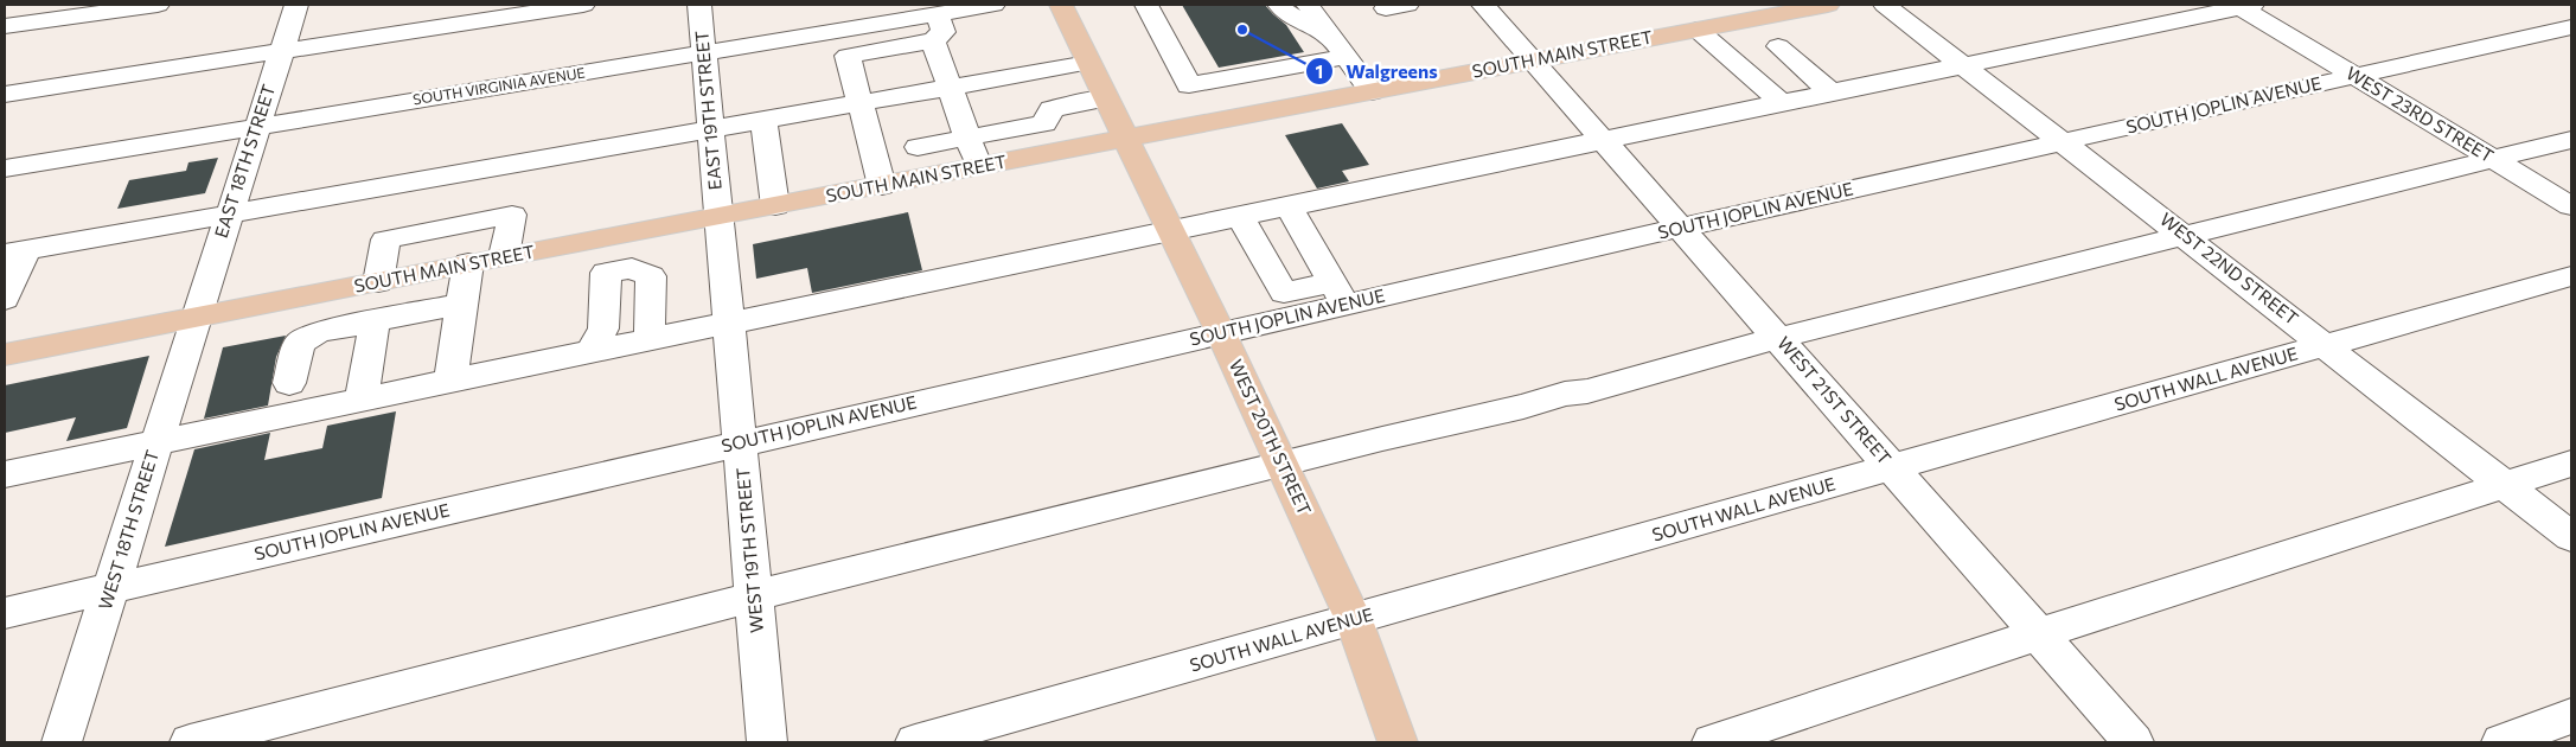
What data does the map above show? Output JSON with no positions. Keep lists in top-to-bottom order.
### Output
{
  "streets": {
    "main road": ["SOUTH MAIN STREET", "WEST 20TH STREET"],
    "street": [
      "SOUTH VIRGINIA AVENUE",
      "SOUTH JOPLIN AVENUE",
      "EAST 19TH STREET",
      "WEST 23RD STREET",
      "EAST 18TH STREET",
      "WEST 22ND STREET",
      "SOUTH WALL AVENUE",
      "WEST 21ST STREET",
      "WEST 18TH STREET",
      "WEST 19TH STREET"
    ]
  },
  "crossings": [
    ["SOUTH MAIN STREET", "EAST 19TH STREET"],
    ["SOUTH MAIN STREET", "EAST 18TH STREET"],
    ["SOUTH MAIN STREET", "WEST 21ST STREET"],
    ["SOUTH MAIN STREET", "WEST 20TH STREET"],
    ["SOUTH MAIN STREET", "WEST 18TH STREET"],
    ["SOUTH MAIN STREET", "WEST 19TH STREET"],
    ["SOUTH VIRGINIA AVENUE", "EAST 19TH STREET"],
    ["SOUTH VIRGINIA AVENUE", "EAST 18TH STREET"],
    ["SOUTH JOPLIN AVENUE", "WEST 23RD STREET"],
    ["SOUTH JOPLIN AVENUE", "WEST 22ND STREET"],
    ["SOUTH JOPLIN AVENUE", "WEST 21ST STREET"],
    ["SOUTH JOPLIN AVENUE", "WEST 20TH STREET"],
    ["SOUTH JOPLIN AVENUE", "WEST 18TH STREET"],
    ["SOUTH JOPLIN AVENUE", "WEST 19TH STREET"],
    ["EAST 19TH STREET", "WEST 19TH STREET"],
    ["EAST 18TH STREET", "WEST 18TH STREET"],
    ["WEST 22ND STREET", "SOUTH WALL AVENUE"],
    ["SOUTH WALL AVENUE", "WEST 21ST STREET"],
    ["SOUTH WALL AVENUE", "WEST 20TH STREET"]
  ],
  "places": ["Walgreens"]
}
